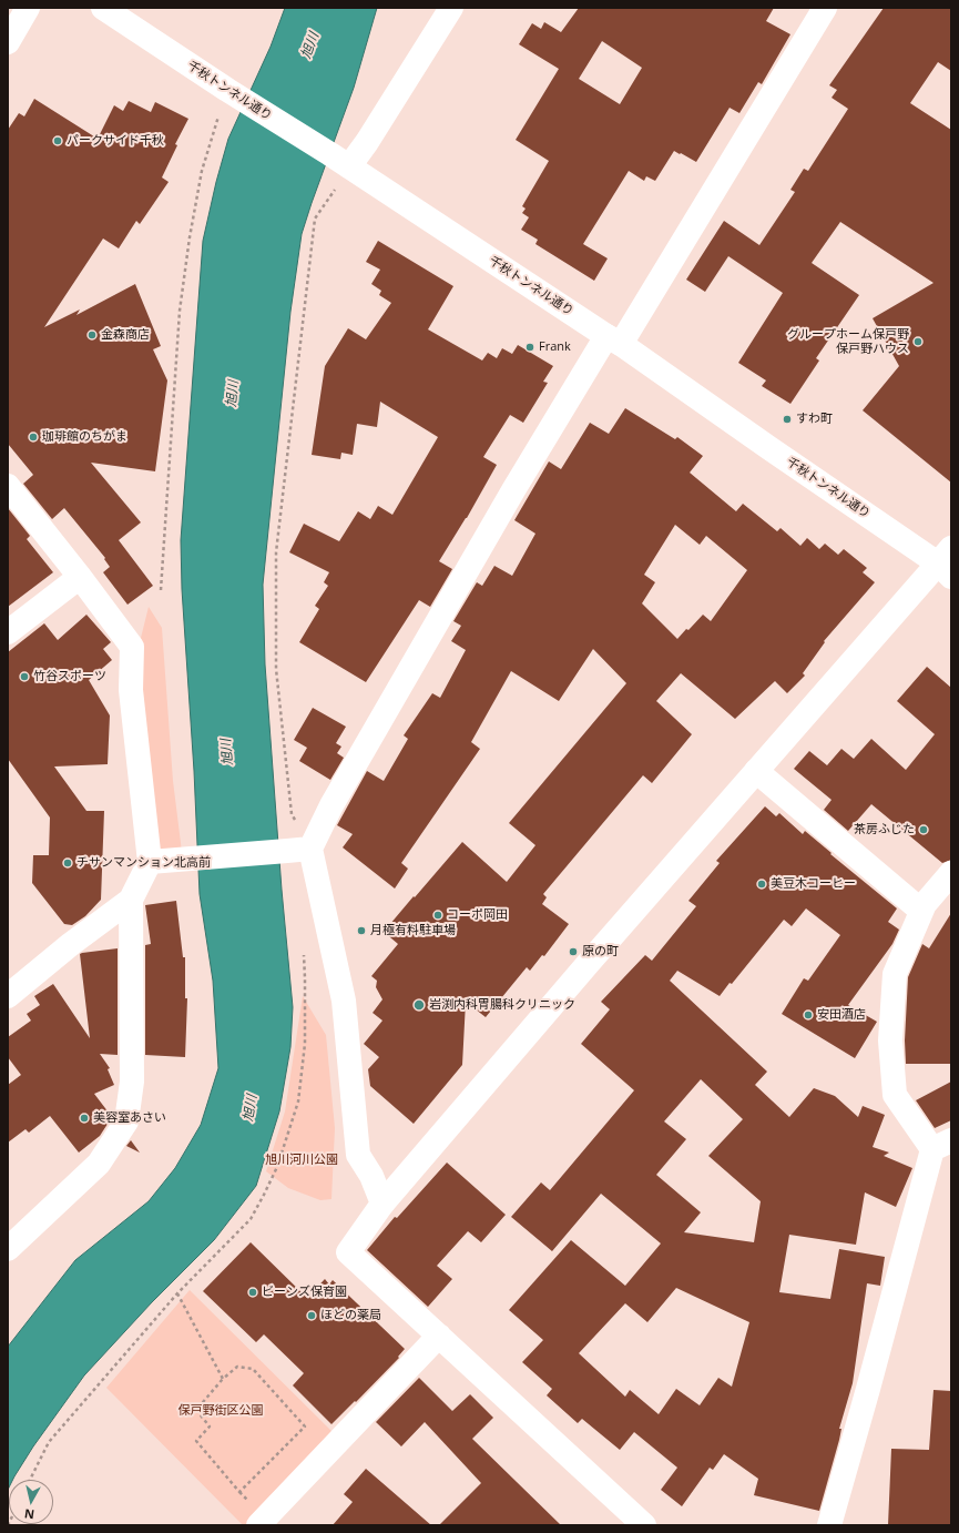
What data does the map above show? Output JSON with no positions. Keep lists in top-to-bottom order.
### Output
{
  "streets": {
    "street": ["千秋トンネル通り"]
  },
  "water": ["旭川"],
  "parks": ["旭川河川公園", "保戸野街区公園"],
  "places": [
    "パークサイド千秋",
    "金森商店",
    "グループホーム保戸野 保戸野ハウス",
    "Frank",
    "すわ町",
    "珈琲館のちがま",
    "竹谷スポーツ",
    "茶房ふじた",
    "チサンマンション北高前",
    "美豆木コーヒー",
    "コーポ岡田",
    "月極有料駐車場",
    "原の町",
    "岩渕内科胃腸科クリニック",
    "安田酒店",
    "美容室あさい",
    "ビーンズ保育園",
    "ほどの薬局"
  ],
  "north": "bottom"
}
